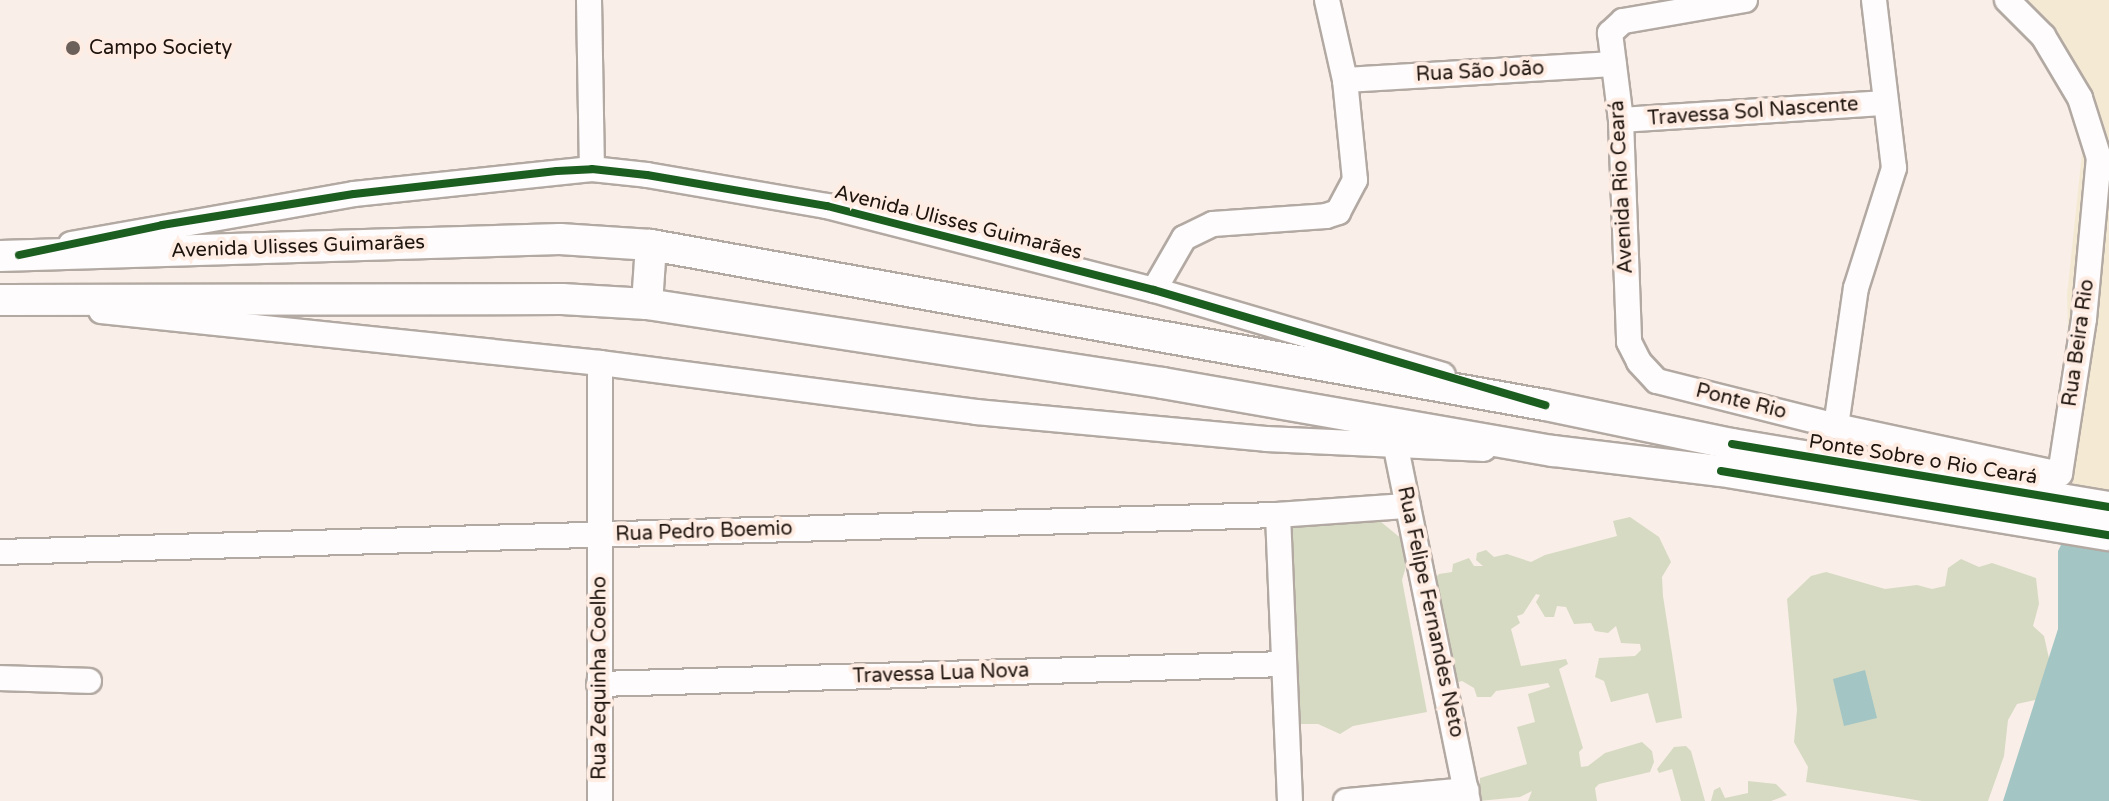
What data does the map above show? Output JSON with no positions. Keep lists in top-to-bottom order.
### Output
{
  "streets": {
    "main road": ["Avenida Ulisses Guimarães", "Ponte Sobre o Rio Ceará"],
    "street": [
      "Rua São João",
      "Travessa Sol Nascente",
      "Avenida Rio Ceará",
      "Rua Beira Rio",
      "Ponte Rio",
      "Rua Pedro Boemio",
      "Rua Felipe Fernandes Neto",
      "Travessa Lua Nova",
      "Rua Zequinha Coelho"
    ]
  },
  "crossings": [
    ["Rua São João", "Avenida Rio Ceará"],
    ["Travessa Sol Nascente", "Avenida Rio Ceará"],
    ["Avenida Rio Ceará", "Ponte Rio"],
    ["Avenida Ulisses Guimarães", "Ponte Sobre o Rio Ceará"],
    ["Rua Beira Rio", "Ponte Rio"],
    ["Ponte Sobre o Rio Ceará", "Rua Felipe Fernandes Neto"],
    ["Rua Pedro Boemio", "Rua Felipe Fernandes Neto"],
    ["Rua Pedro Boemio", "Rua Zequinha Coelho"],
    ["Travessa Lua Nova", "Rua Zequinha Coelho"]
  ],
  "places": ["Campo Society"]
}
